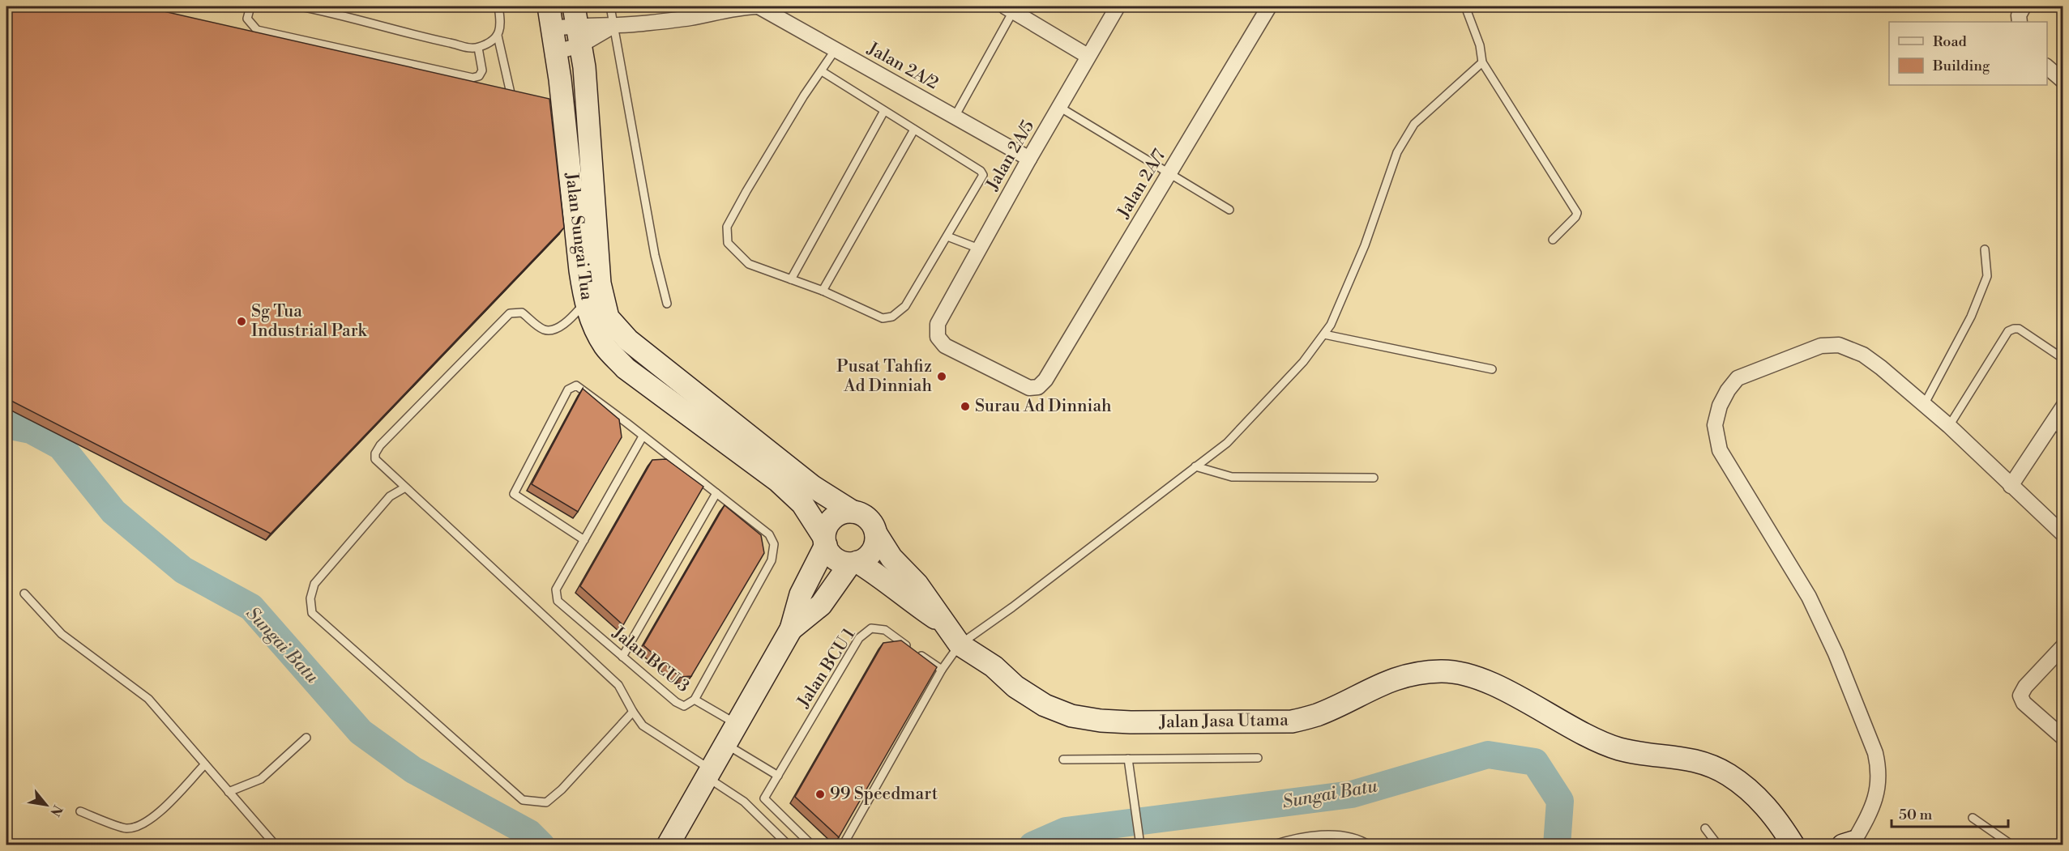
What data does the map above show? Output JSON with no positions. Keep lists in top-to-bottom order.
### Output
{
  "streets": {
    "main road": ["Jalan Sungai Tua", "Jalan Jasa Utama"],
    "street": ["Jalan 2A/2", "Jalan 2A/5", "Jalan 2A/7"],
    "lane": ["Jalan BCU 3", "Jalan BCU 1"]
  },
  "crossings": [
    ["Jalan 2A/2", "Jalan 2A/5"],
    ["Jalan 2A/2", "Jalan Sungai Tua"],
    ["Jalan 2A/5", "Jalan 2A/7"],
    ["Jalan Sungai Tua", "Jalan Jasa Utama"]
  ],
  "water": ["Sungai Batu"],
  "places": [
    "Sg Tua Industrial Park",
    "Pusat Tahfiz Ad Dinniah",
    "Surau Ad Dinniah",
    "99 Speedmart"
  ],
  "legend": ["Road", "Building"],
  "scale_bar": "50 m",
  "north": "bottom right"
}
